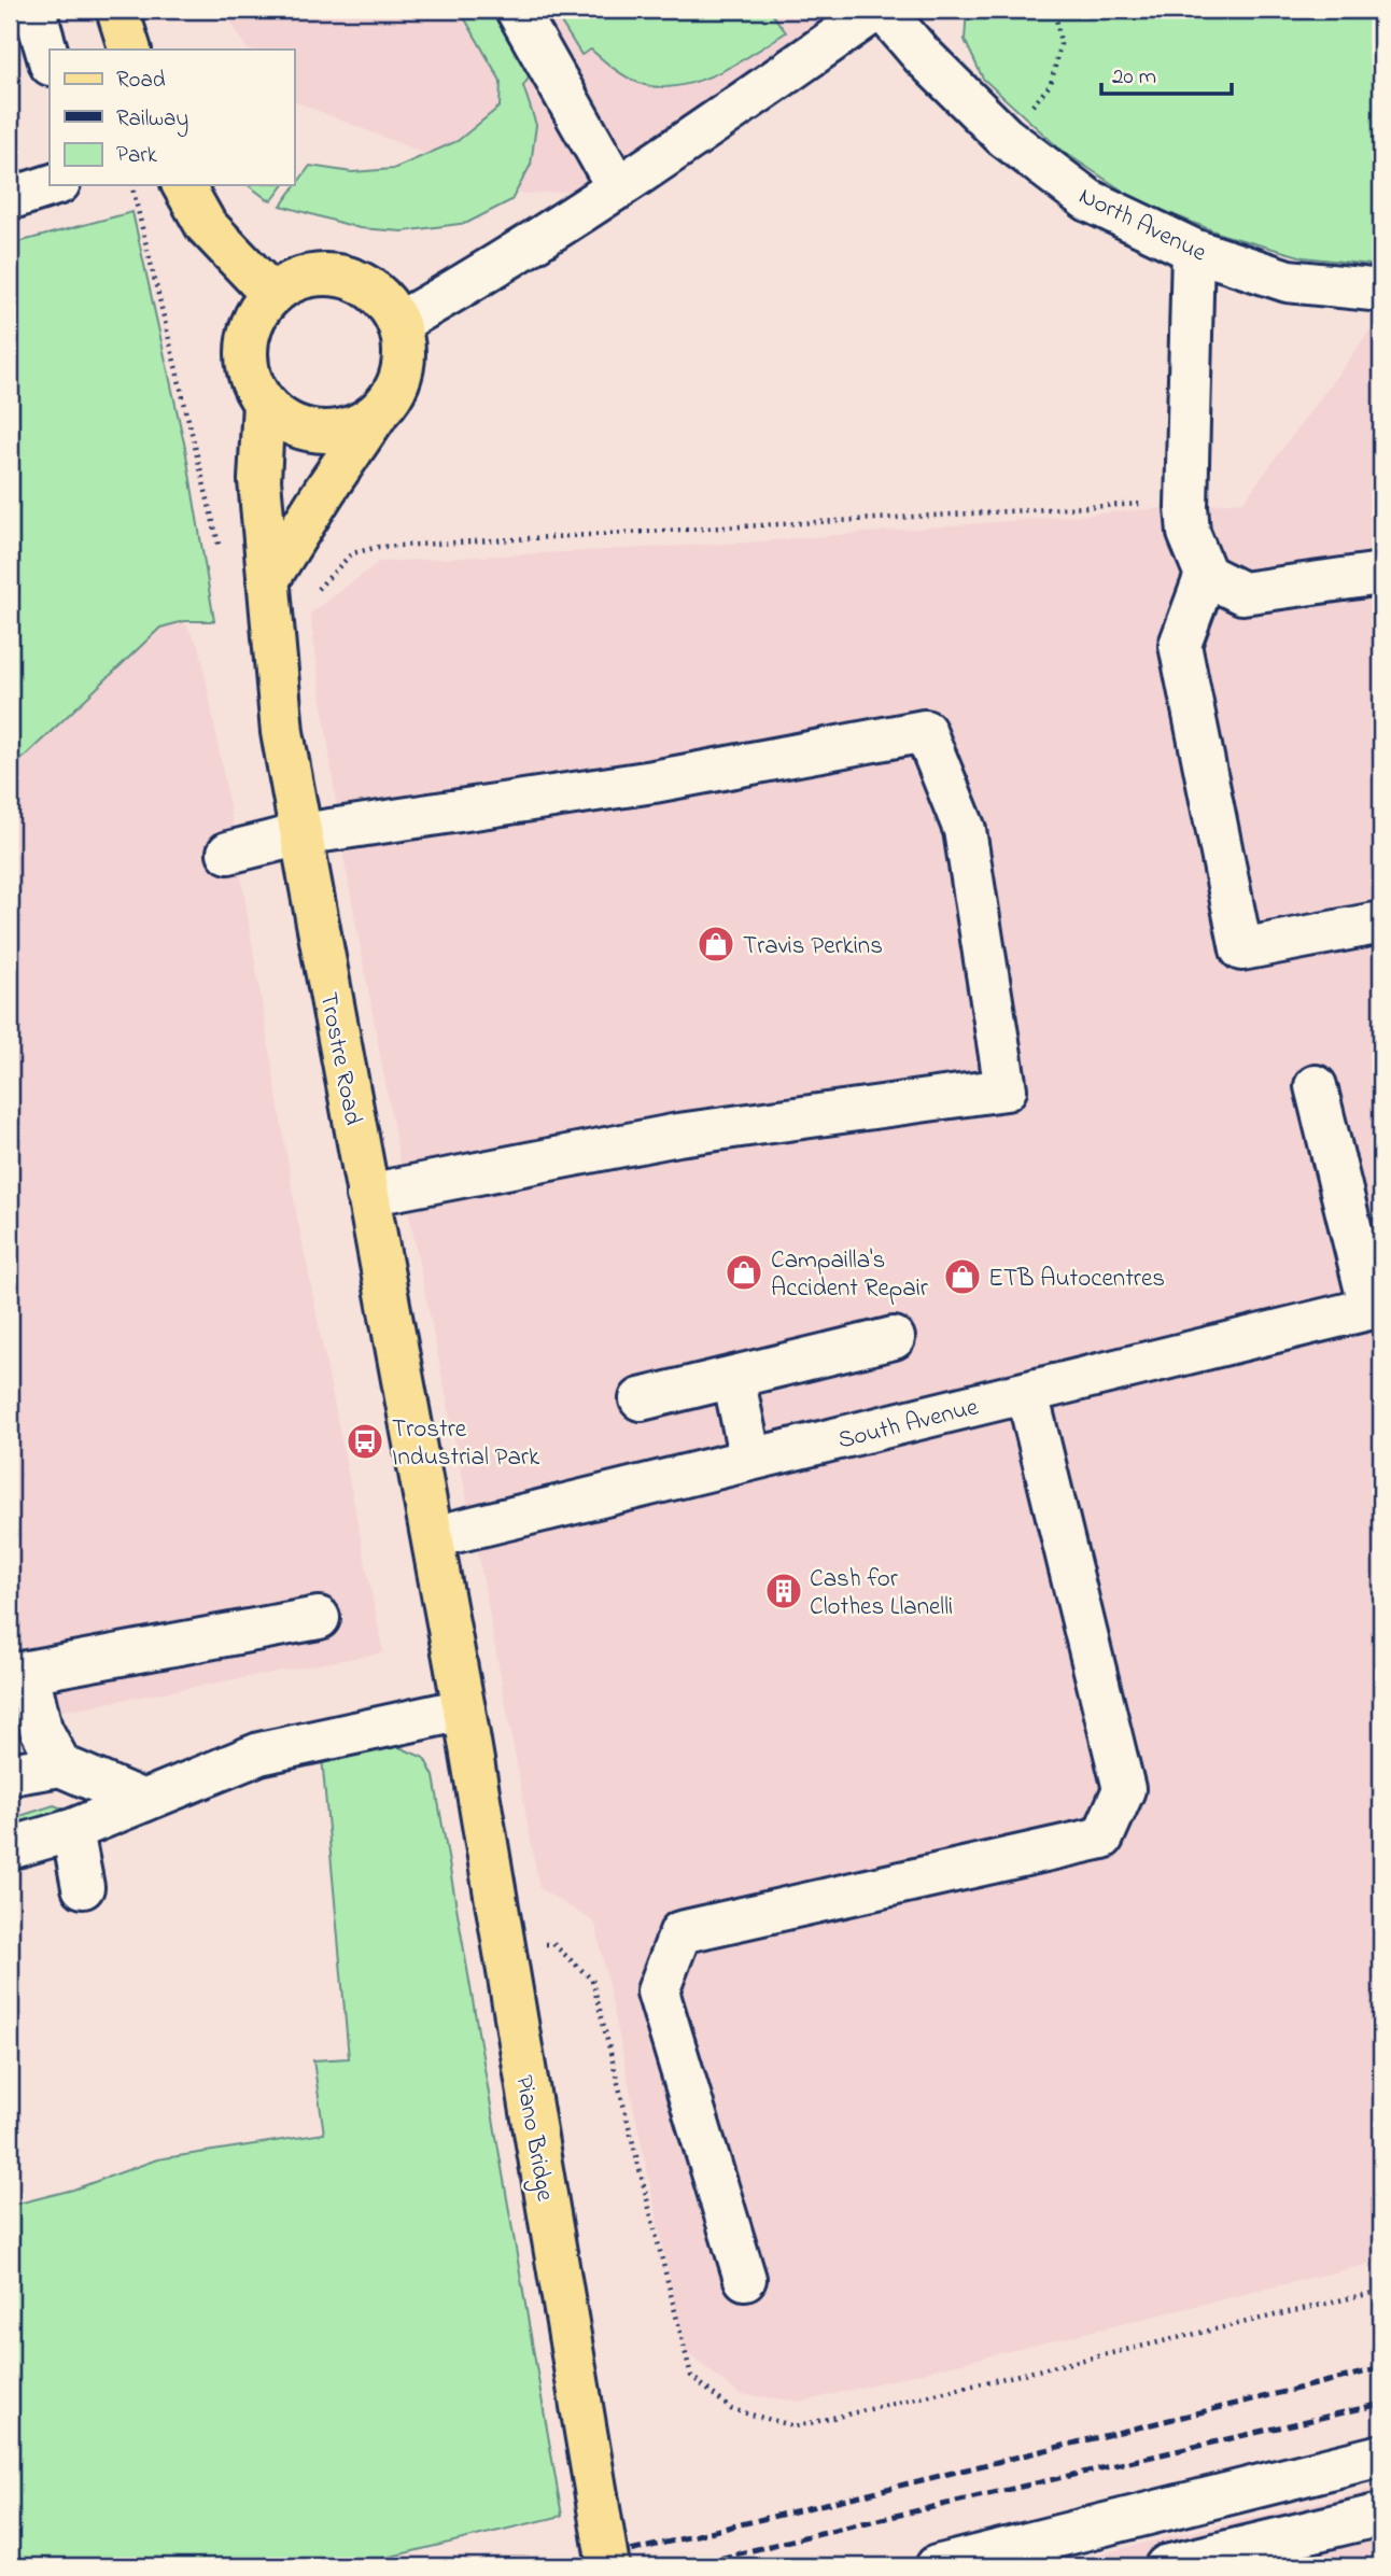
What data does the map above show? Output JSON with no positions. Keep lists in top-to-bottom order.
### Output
{
  "streets": {
    "main road": ["Trostre Road", "Piano Bridge"],
    "street": ["North Avenue", "South Avenue"]
  },
  "crossings": [
    ["Trostre Road", "South Avenue"],
    ["Trostre Road", "Piano Bridge"]
  ],
  "places": {
    "shop": ["Travis Perkins", "Campailla's Accident Repair", "ETB Autocentres"],
    "bus stop": ["Trostre Industrial Park"],
    "building": ["Cash for Clothes Llanelli"]
  },
  "legend": ["Road", "Railway", "Park"],
  "scale_bar": "20 m"
}
